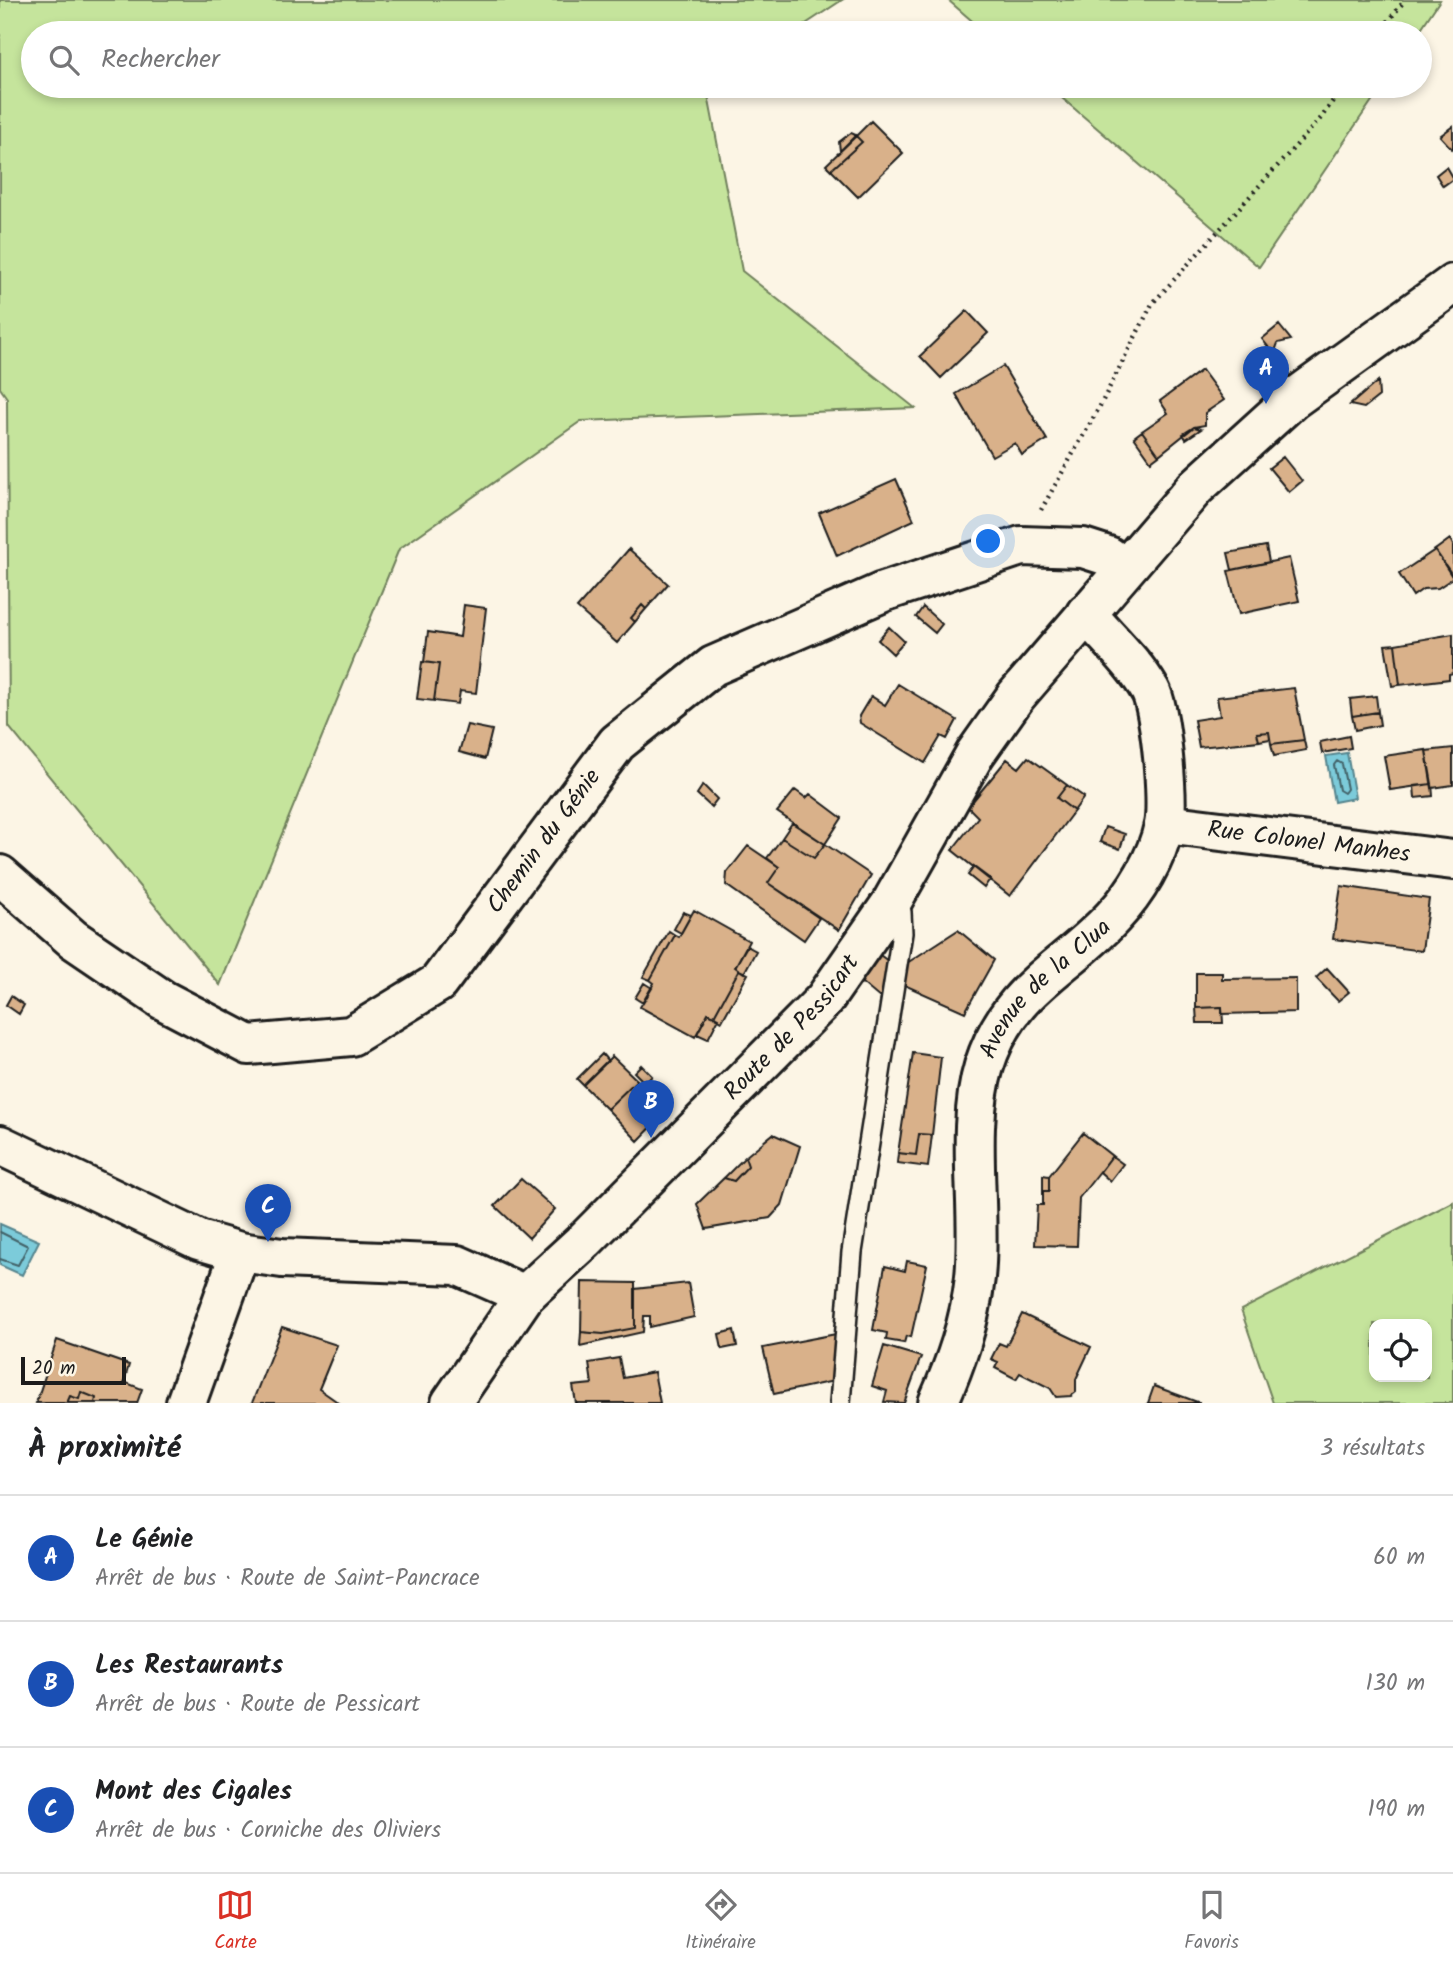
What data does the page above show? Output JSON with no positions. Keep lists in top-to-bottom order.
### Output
{
  "streets": {
    "street": [
      "Chemin du Génie",
      "Rue Colonel Manhes",
      "Avenue de la Clua",
      "Route de Pessicart"
    ]
  },
  "crossings": [
    ["Chemin du Génie", "Route de Pessicart"],
    ["Rue Colonel Manhes", "Avenue de la Clua"],
    ["Avenue de la Clua", "Route de Pessicart"]
  ],
  "scale_bar": "20 m",
  "page": {
    "search": "Rechercher",
    "pins": ["A", "B", "C"],
    "scale": "20 m",
    "heading": ["À proximité", "3 résultats"],
    "list": [
      {
        "mark": "A",
        "name": "Le Génie",
        "note": "Arrêt de bus · Route de Saint-Pancrace",
        "value": "60 m"
      },
      {
        "mark": "B",
        "name": "Les Restaurants",
        "note": "Arrêt de bus · Route de Pessicart",
        "value": "130 m"
      },
      {
        "mark": "C",
        "name": "Mont des Cigales",
        "note": "Arrêt de bus · Corniche des Oliviers",
        "value": "190 m"
      }
    ],
    "nav": ["Carte", "Itinéraire", "Favoris"]
  }
}
